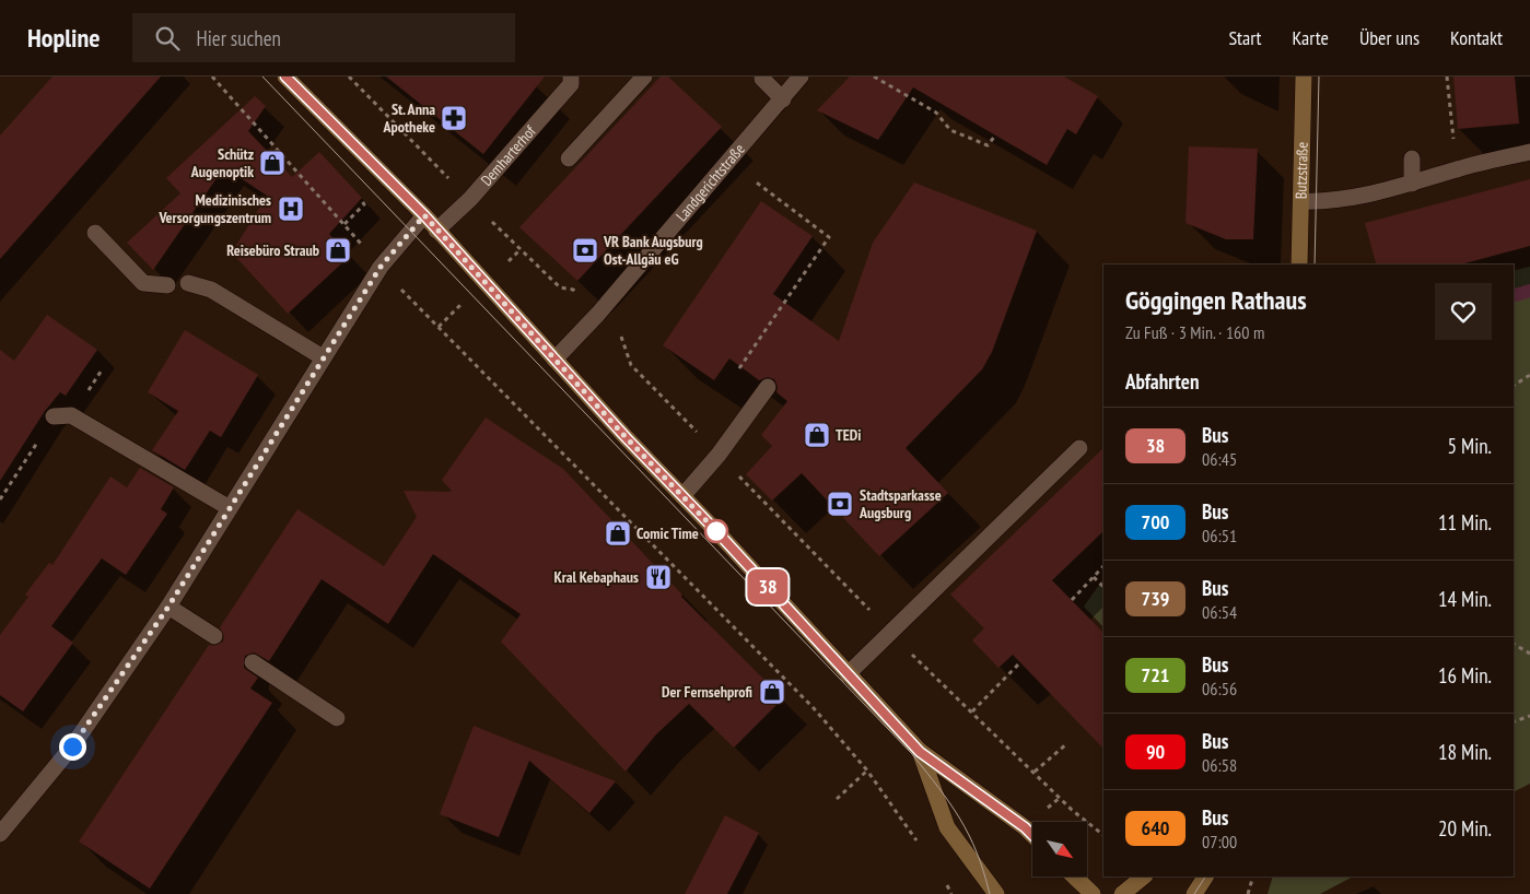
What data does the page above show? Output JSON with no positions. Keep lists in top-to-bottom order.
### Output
{
  "streets": {
    "street": ["Demharterhof", "Butzstraße", "Landgerichtstraße"]
  },
  "places": {
    "pharmacy": ["St. Anna Apotheke"],
    "shop": [
      "Schütz Augenoptik",
      "Reisebüro Straub",
      "TEDi",
      "Comic Time",
      "Der Fernsehprofi"
    ],
    "hospital": ["Medizinisches Versorgungszentrum"],
    "bank": ["VR Bank Augsburg Ost-Allgäu eG", "Stadtsparkasse Augsburg"],
    "restaurant": ["Kral Kebaphaus"]
  },
  "lines": ["bus line 38"],
  "north": "bottom right",
  "page": {
    "header": "Hopline",
    "search": "Hier suchen",
    "nav": [
      "Start",
      "Karte",
      "Über uns",
      "Kontakt"
    ],
    "on_map": "38",
    "heading": [
      ["Göggingen Rathaus", "Zu Fuß · 3 Min. · 160 m"],
      "Abfahrten"
    ],
    "list": [
      {
        "mark": "38",
        "name": "Bus",
        "note": "06:45",
        "value": "5 Min."
      },
      {
        "mark": "700",
        "name": "Bus",
        "note": "06:51",
        "value": "11 Min."
      },
      {
        "mark": "739",
        "name": "Bus",
        "note": "06:54",
        "value": "14 Min."
      },
      {
        "mark": "721",
        "name": "Bus",
        "note": "06:56",
        "value": "16 Min."
      },
      {
        "mark": "90",
        "name": "Bus",
        "note": "06:58",
        "value": "18 Min."
      },
      {
        "mark": "640",
        "name": "Bus",
        "note": "07:00",
        "value": "20 Min."
      }
    ]
  }
}
